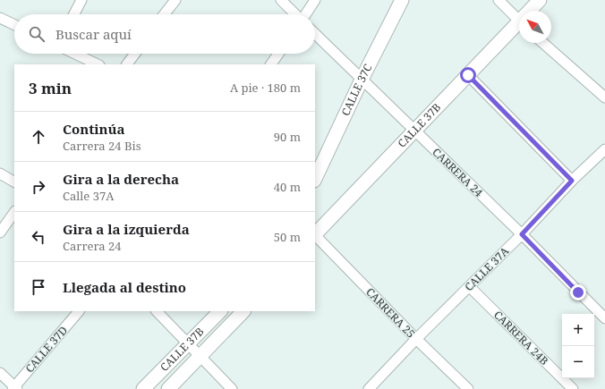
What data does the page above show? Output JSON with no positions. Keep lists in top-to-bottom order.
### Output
{
  "streets": {
    "street": [
      "CALLE 37C",
      "CALLE 37B",
      "CARRERA 24",
      "CALLE 37A",
      "CARRERA 25",
      "CARRERA 24B",
      "CALLE 37D"
    ]
  },
  "crossings": [
    ["CALLE 37C", "CARRERA 24"],
    ["CALLE 37B", "CARRERA 24"],
    ["CARRERA 24", "CALLE 37A"],
    ["CALLE 37A", "CARRERA 25"],
    ["CALLE 37A", "CARRERA 24B"]
  ],
  "north": "top left",
  "page": {
    "search": "Buscar aquí",
    "heading": ["3 min", "A pie · 180 m"],
    "list": [
      ["Continúa", "Carrera 24 Bis", "90 m"],
      ["Gira a la derecha", "Calle 37A", "40 m"],
      ["Gira a la izquierda", "Carrera 24", "50 m"],
      "Llegada al destino"
    ],
    "map_buttons": ["+", "−"]
  }
}
